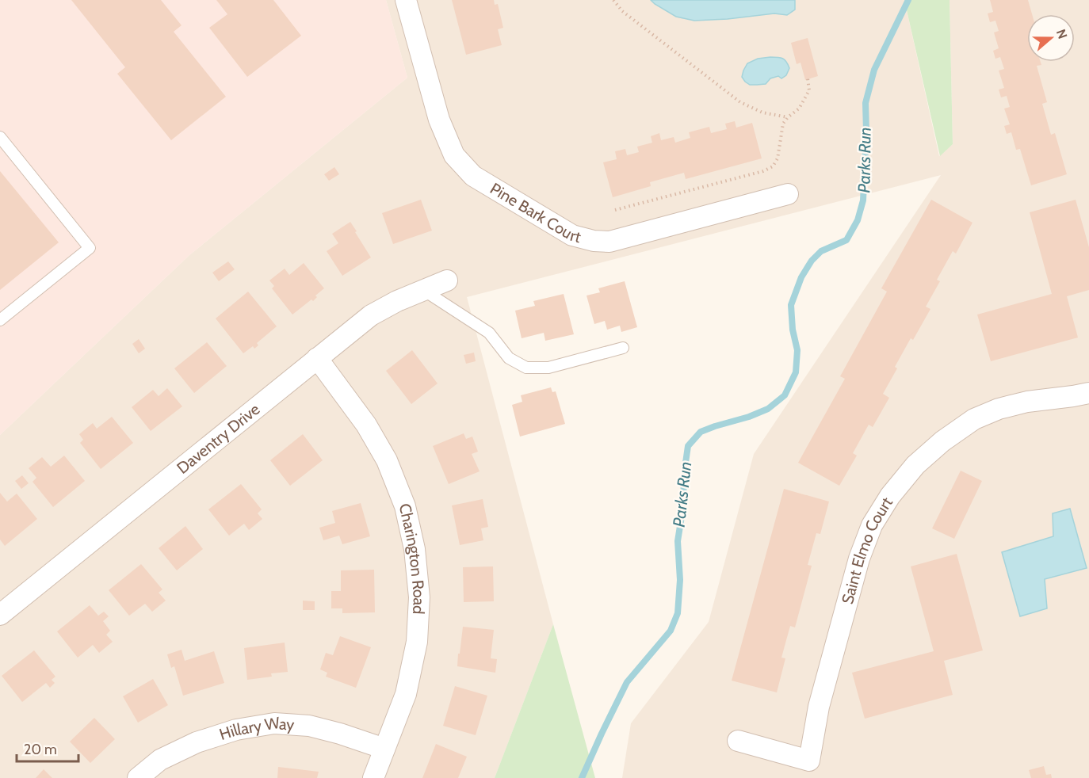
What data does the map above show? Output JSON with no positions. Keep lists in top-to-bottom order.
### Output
{
  "streets": {
    "street": [
      "Pine Bark Court",
      "Daventry Drive",
      "Saint Elmo Court",
      "Charington Road",
      "Hillary Way"
    ]
  },
  "crossings": [
    ["Daventry Drive", "Charington Road"],
    ["Charington Road", "Hillary Way"]
  ],
  "water": ["Parks Run"],
  "scale_bar": "20 m",
  "north": "right"
}
